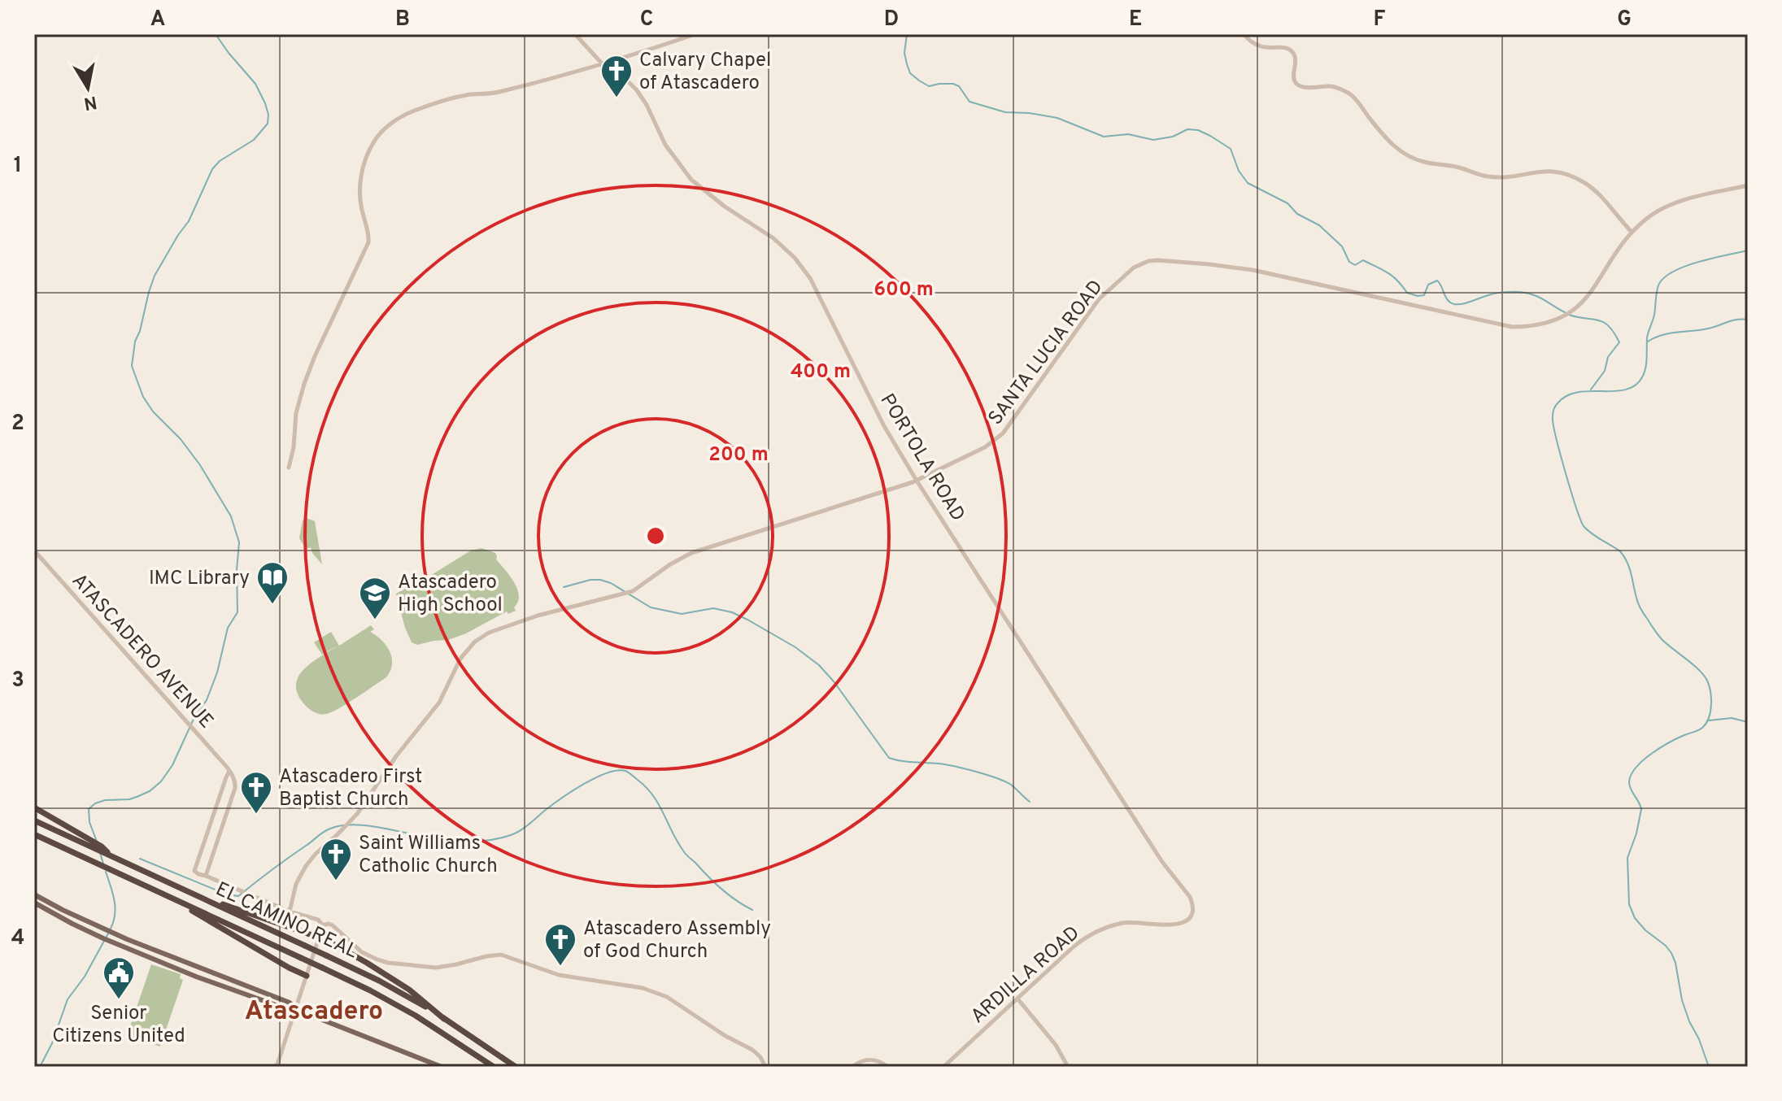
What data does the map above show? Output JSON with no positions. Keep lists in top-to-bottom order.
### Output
{
  "streets": {
    "highway": ["EL CAMINO REAL"],
    "street": [
      "SANTA LUCIA ROAD",
      "PORTOLA ROAD",
      "ATASCADERO AVENUE",
      "ARDILLA ROAD"
    ]
  },
  "crossings": [
    ["SANTA LUCIA ROAD", "PORTOLA ROAD"],
    ["PORTOLA ROAD", "ARDILLA ROAD"]
  ],
  "districts": ["Atascadero"],
  "places": {
    "church": [
      "Calvary Chapel of Atascadero",
      "Atascadero First Baptist Church",
      "Saint Williams Catholic Church",
      "Atascadero Assembly of God Church"
    ],
    "library": ["IMC Library"],
    "school or university": ["Atascadero High School"],
    "public building": ["Senior Citizens United"]
  },
  "north": "bottom",
  "grid": {
    "columns": [
      "A",
      "B",
      "C",
      "D",
      "E",
      "F",
      "G"
    ],
    "rows": [
      "1",
      "2",
      "3",
      "4"
    ]
  },
  "rings": ["600 m", "400 m", "200 m"]
}
